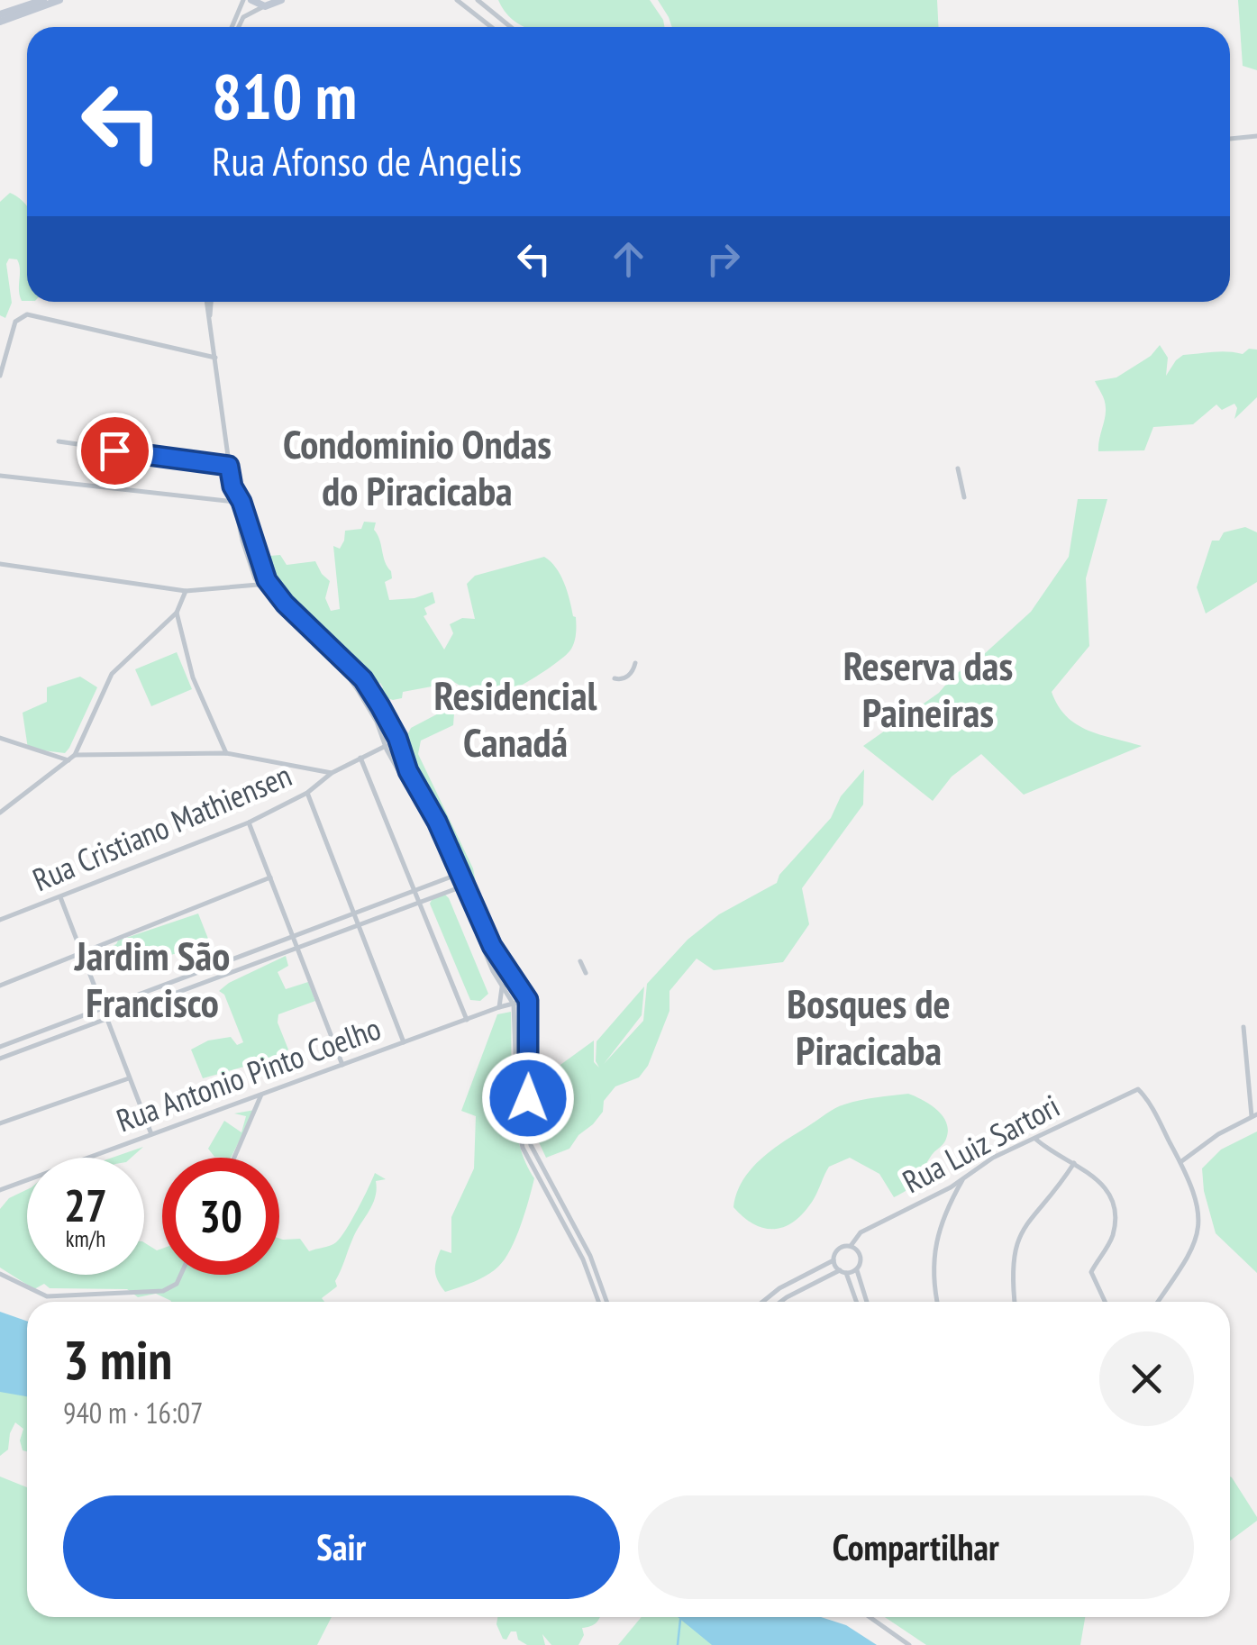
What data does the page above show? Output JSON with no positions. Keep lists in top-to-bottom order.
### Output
{
  "streets": {
    "street": ["Rua Cristiano Mathiensen", "Rua Antonio Pinto Coelho", "Rua Luiz Sartori"]
  },
  "districts": [
    "Condominio Ondas do Piracicaba",
    "Reserva das Paineiras",
    "Residencial Canadá",
    "Jardim São Francisco",
    "Bosques de Piracicaba"
  ],
  "page": {
    "turn": ["810 m", "Rua Afonso de Angelis"],
    "speed": "27 km/h",
    "limit": "30",
    "heading": ["3 min", "940 m · 16:07"],
    "buttons": ["Sair", "Compartilhar"]
  }
}
